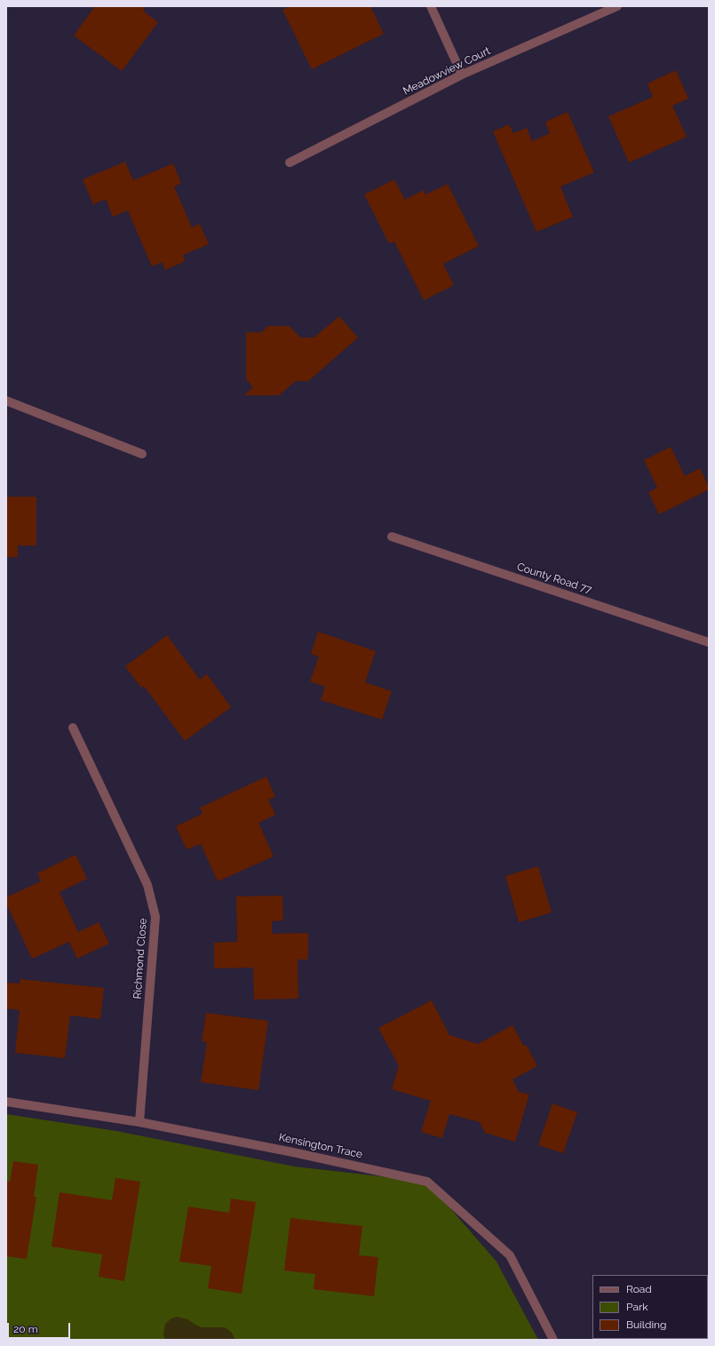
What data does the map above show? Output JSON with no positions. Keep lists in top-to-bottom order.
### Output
{
  "streets": {
    "street": [
      "Meadowview Court",
      "County Road 77",
      "Richmond Close",
      "Kensington Trace"
    ]
  },
  "crossings": [
    ["Richmond Close", "Kensington Trace"]
  ],
  "legend": ["Road", "Park", "Building"],
  "scale_bar": "20 m"
}
